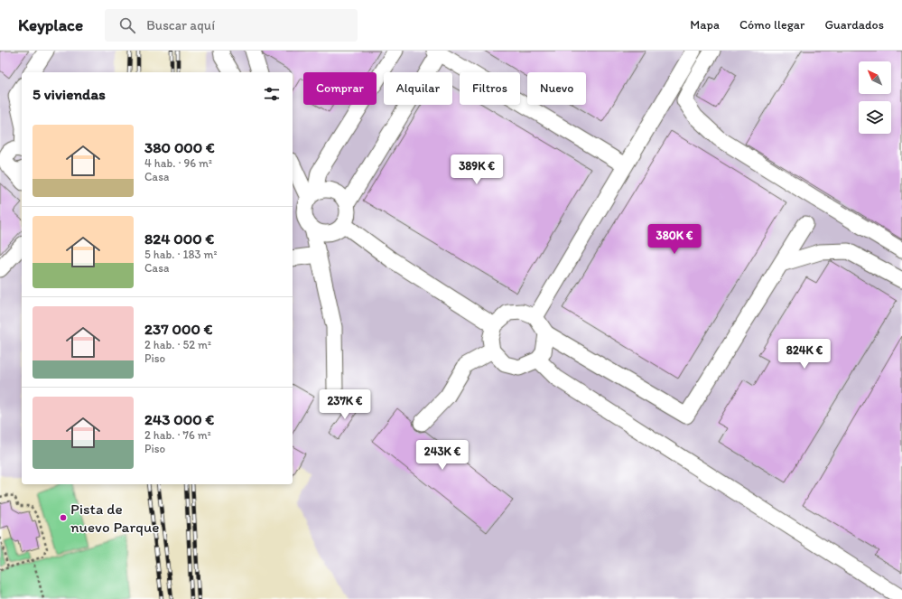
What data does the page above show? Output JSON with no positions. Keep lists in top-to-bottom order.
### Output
{
  "places": ["Pista de nuevo Parque"],
  "north": "top left",
  "page": {
    "header": "Keyplace",
    "search": "Buscar aquí",
    "nav": ["Mapa", "Cómo llegar", "Guardados"],
    "chip": [
      "Comprar",
      "Alquilar",
      "Filtros",
      "Nuevo"
    ],
    "heading": "5 viviendas",
    "list": [
      {
        "name": "380 000 €",
        "note": "4 hab. · 96 m² · Casa"
      },
      {
        "name": "824 000 €",
        "note": "5 hab. · 183 m² · Casa"
      },
      {
        "name": "237 000 €",
        "note": "2 hab. · 52 m² · Piso"
      },
      {
        "name": "243 000 €",
        "note": "2 hab. · 76 m² · Piso"
      }
    ],
    "price": [
      "389K €",
      "380K €",
      "824K €",
      "237K €",
      "243K €"
    ]
  }
}
